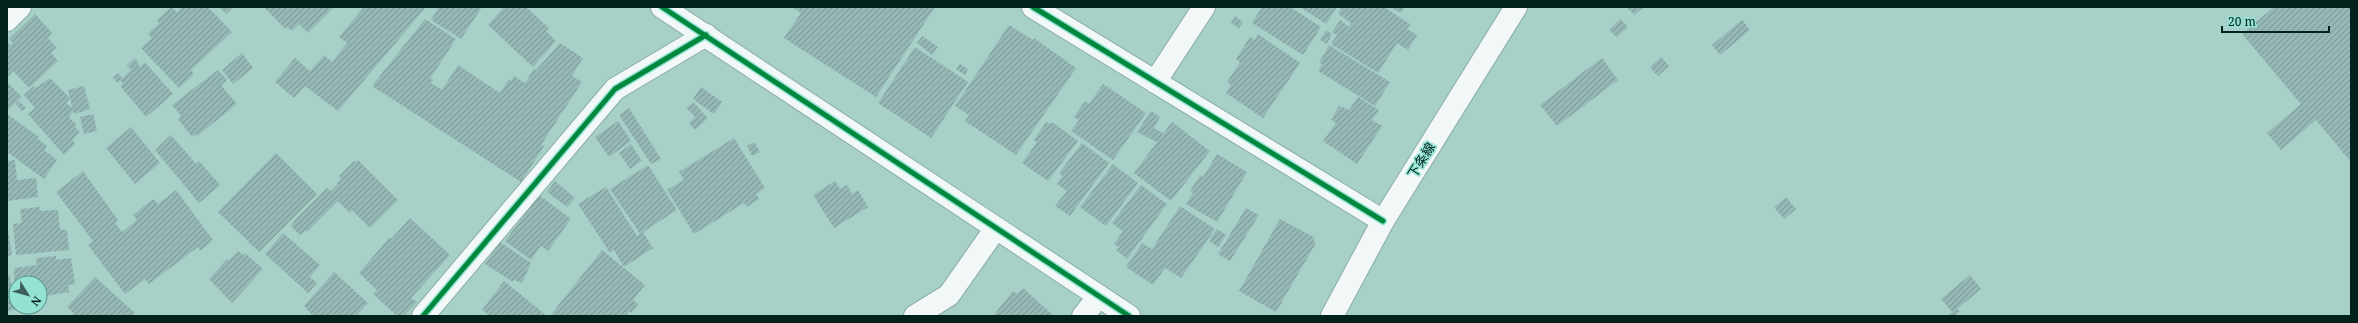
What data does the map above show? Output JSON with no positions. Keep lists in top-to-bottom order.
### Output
{
  "streets": {
    "street": ["下条線"]
  },
  "scale_bar": "20 m",
  "north": "bottom right"
}
